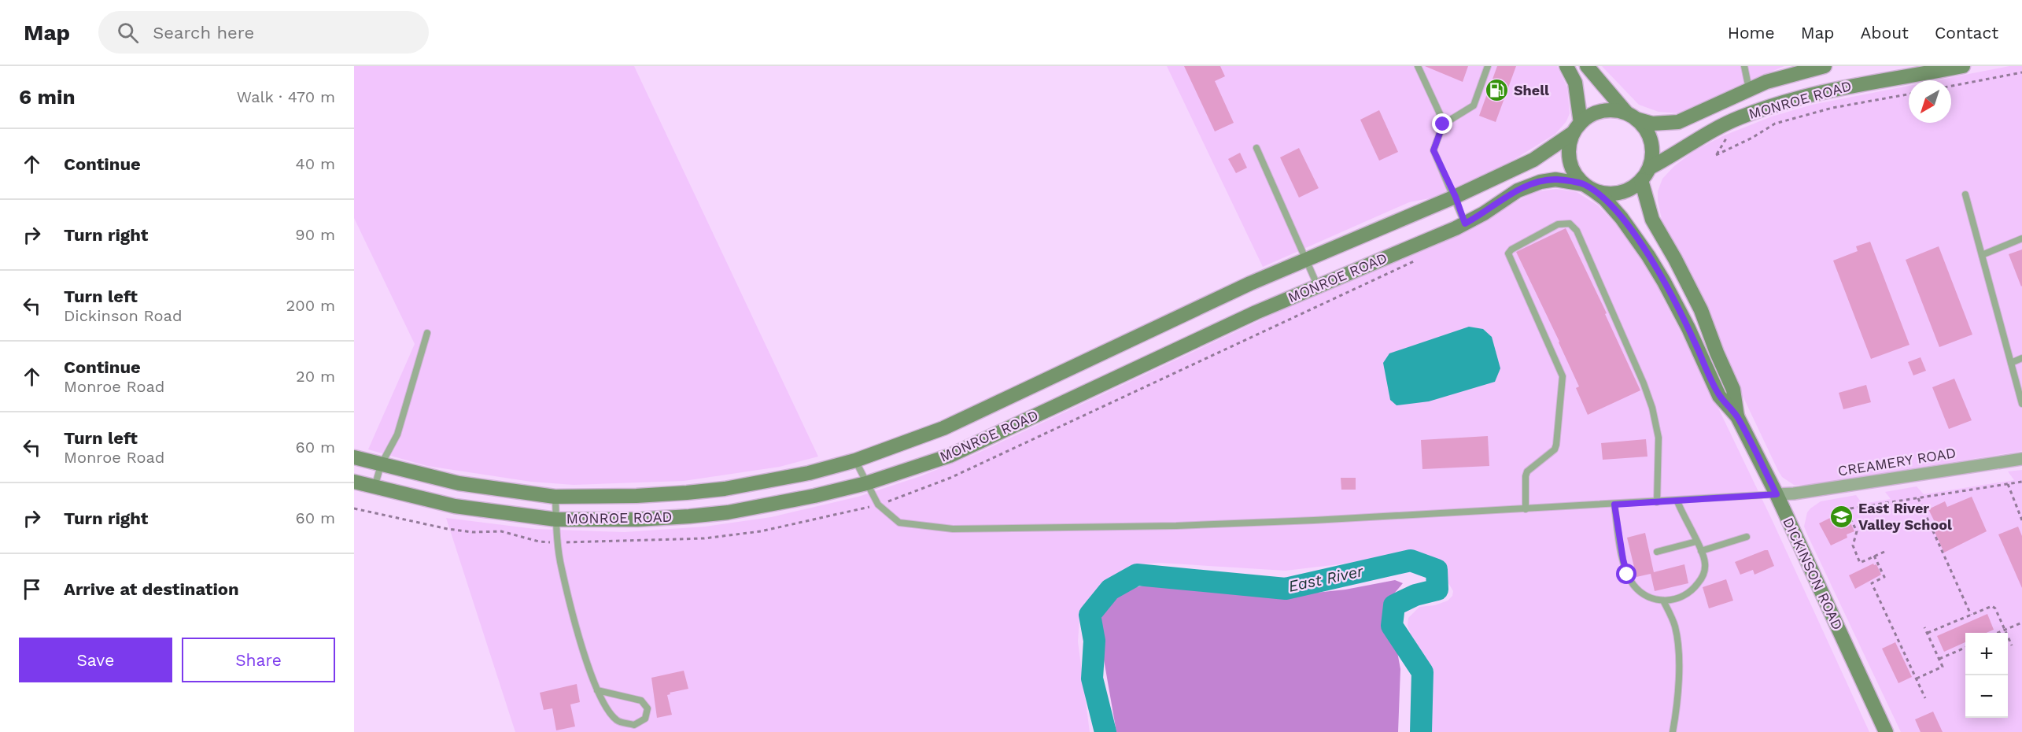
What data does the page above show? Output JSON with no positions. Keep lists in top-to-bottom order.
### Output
{
  "streets": {
    "main road": ["MONROE ROAD", "DICKINSON ROAD"],
    "street": ["CREAMERY ROAD"]
  },
  "crossings": [
    ["MONROE ROAD", "DICKINSON ROAD"],
    ["CREAMERY ROAD", "DICKINSON ROAD"]
  ],
  "water": ["East River"],
  "places": {
    "fuel station": ["Shell"],
    "school or university": ["East River Valley School"]
  },
  "north": "bottom left",
  "page": {
    "header": "Map",
    "search": "Search here",
    "nav": [
      "Home",
      "Map",
      "About",
      "Contact"
    ],
    "heading": ["6 min", "Walk · 470 m"],
    "list": [
      ["Continue", "40 m"],
      ["Turn right", "90 m"],
      ["Turn left", "Dickinson Road", "200 m"],
      ["Continue", "Monroe Road", "20 m"],
      ["Turn left", "Monroe Road", "60 m"],
      ["Turn right", "60 m"],
      "Arrive at destination"
    ],
    "buttons": ["Save", "Share"],
    "map_buttons": ["+", "−"]
  }
}
